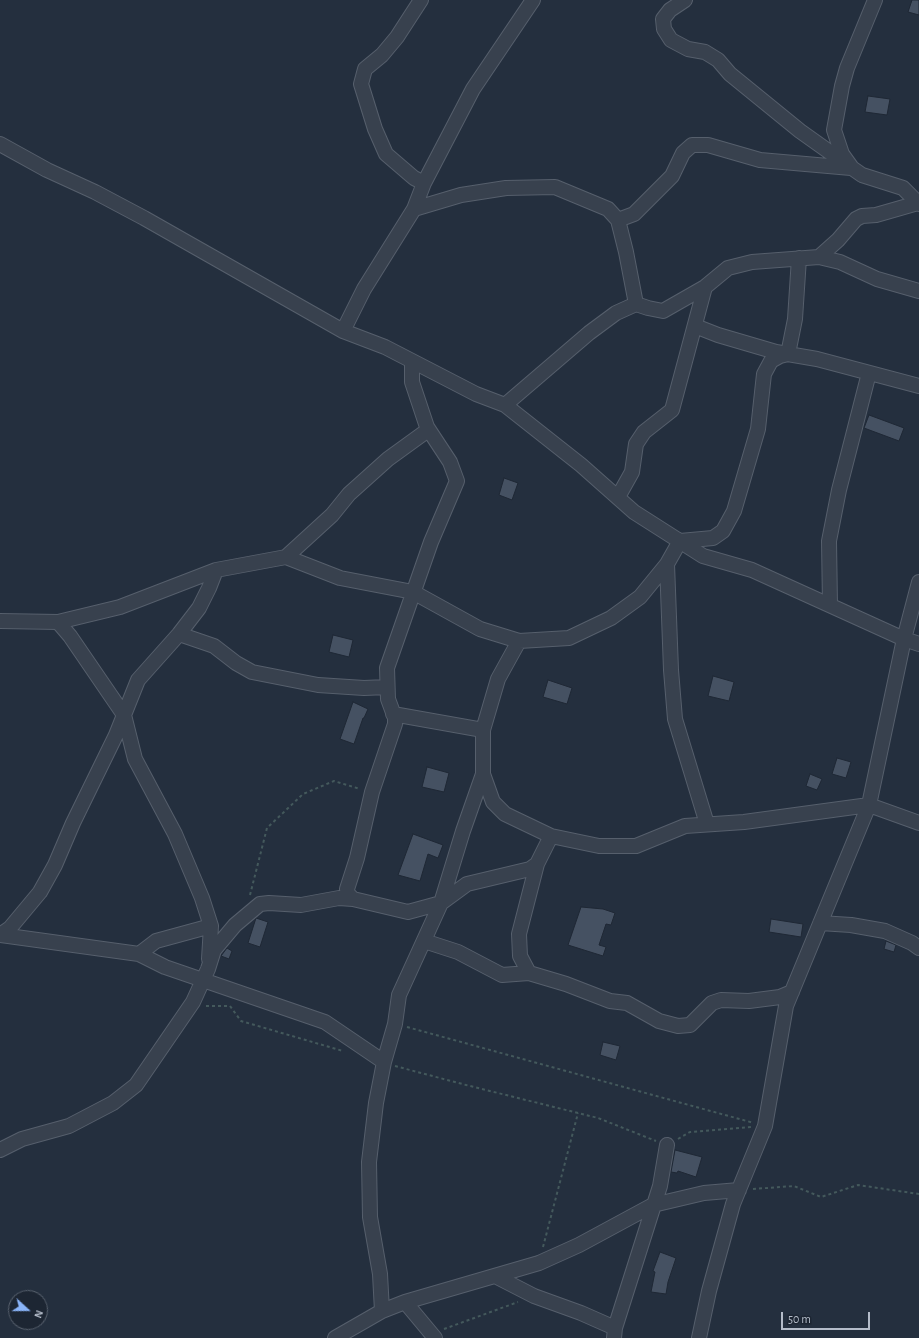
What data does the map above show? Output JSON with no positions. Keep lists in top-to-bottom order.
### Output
{
  "scale_bar": "50 m",
  "north": "right"
}
